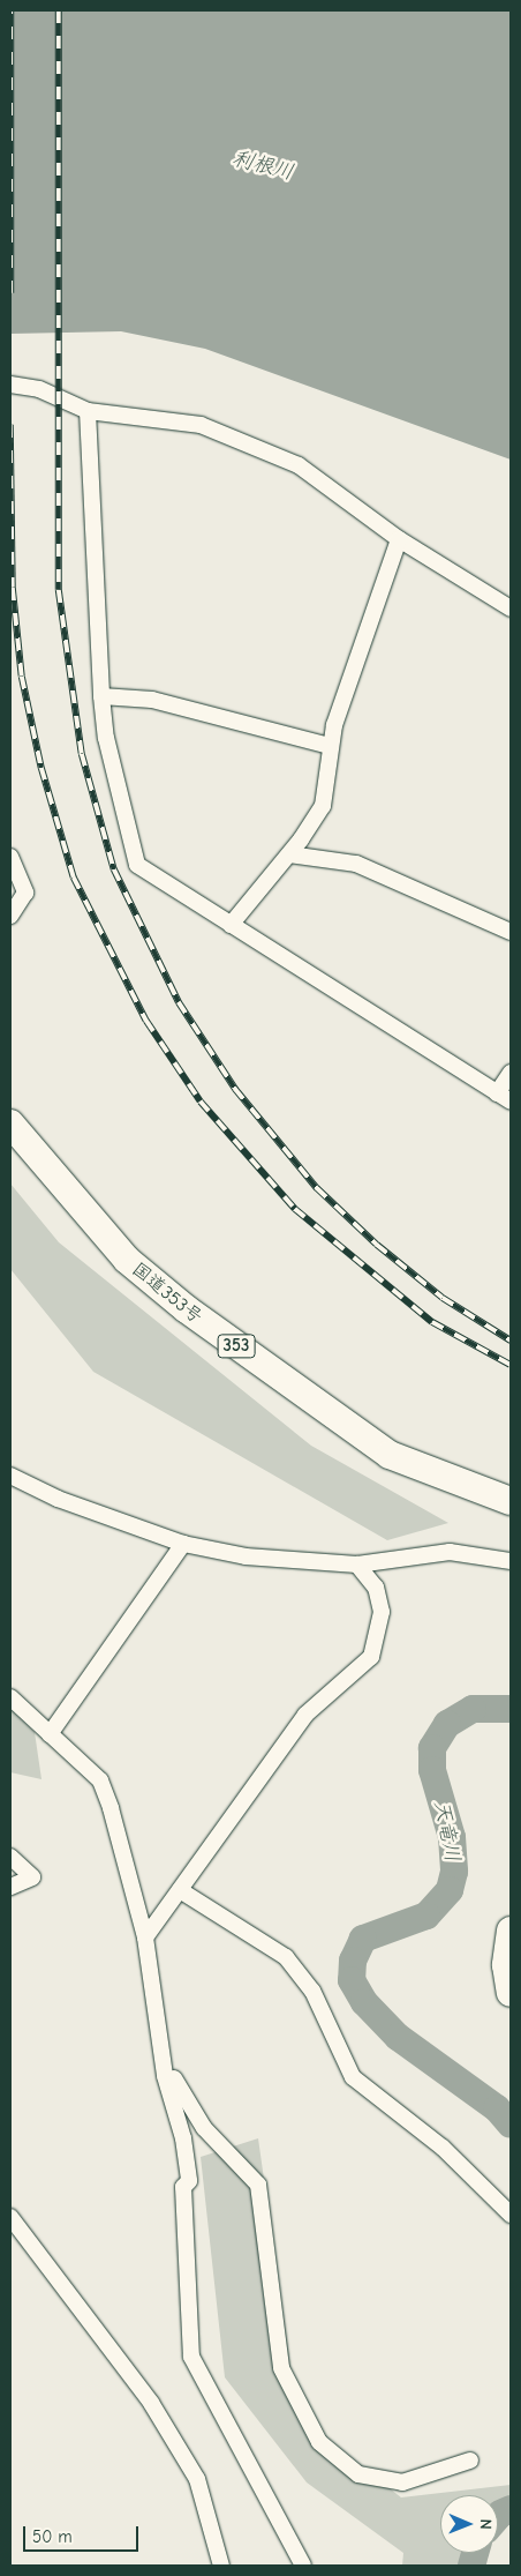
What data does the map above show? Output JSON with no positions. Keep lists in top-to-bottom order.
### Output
{
  "streets": {
    "highway": ["国道353号", "353"]
  },
  "water": ["利根川", "天竜川"],
  "scale_bar": "50 m",
  "north": "right"
}
